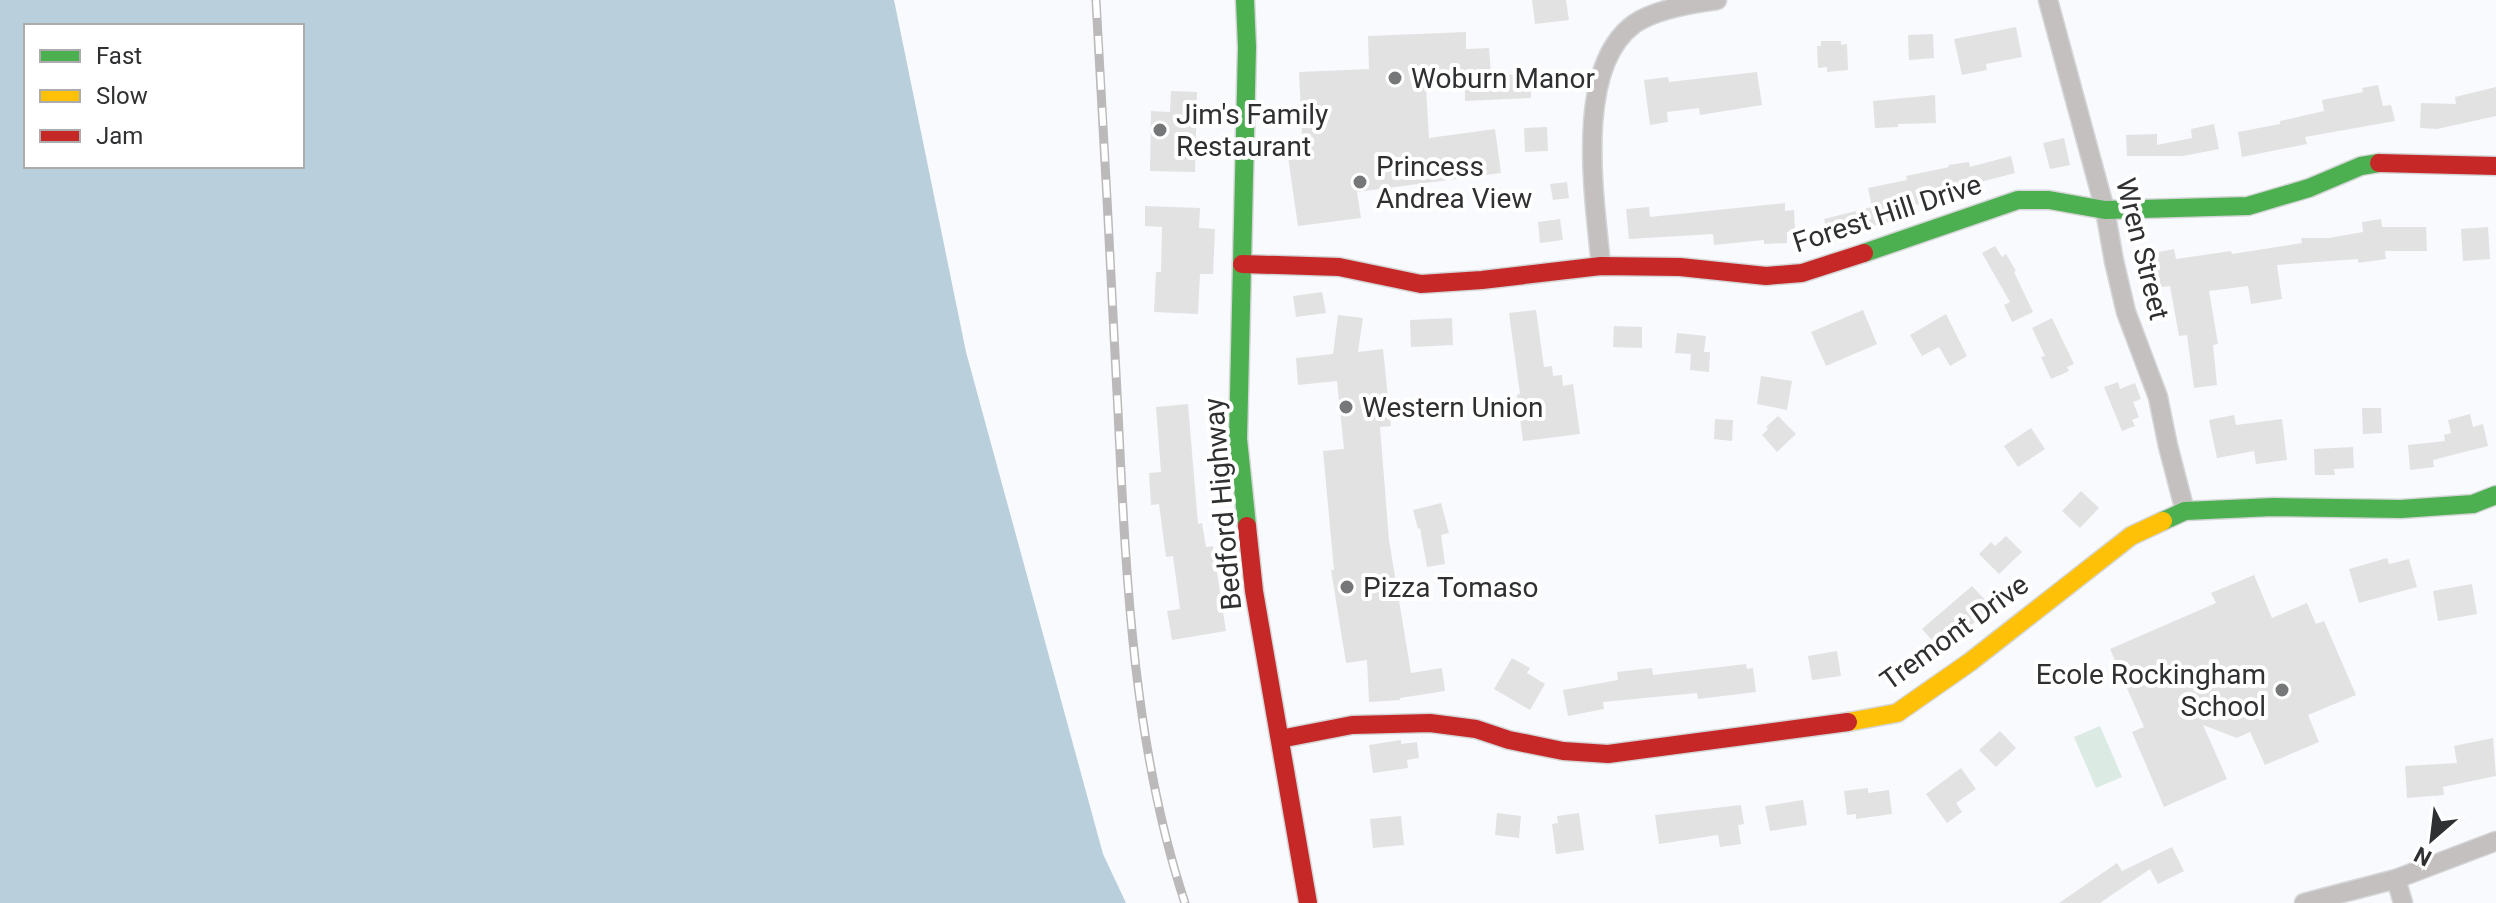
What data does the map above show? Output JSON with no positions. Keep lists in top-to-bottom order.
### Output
{
  "streets": {
    "street": [
      "Forest Hill Drive",
      "Wren Street",
      "Bedford Highway",
      "Tremont Drive"
    ]
  },
  "crossings": [
    ["Forest Hill Drive", "Wren Street"],
    ["Forest Hill Drive", "Bedford Highway"],
    ["Wren Street", "Tremont Drive"],
    ["Bedford Highway", "Tremont Drive"]
  ],
  "places": [
    "Woburn Manor",
    "Jim's Family Restaurant",
    "Princess Andrea View",
    "Western Union",
    "Pizza Tomaso",
    "Ecole Rockingham School"
  ],
  "legend": ["Fast", "Slow", "Jam"],
  "north": "bottom left"
}
